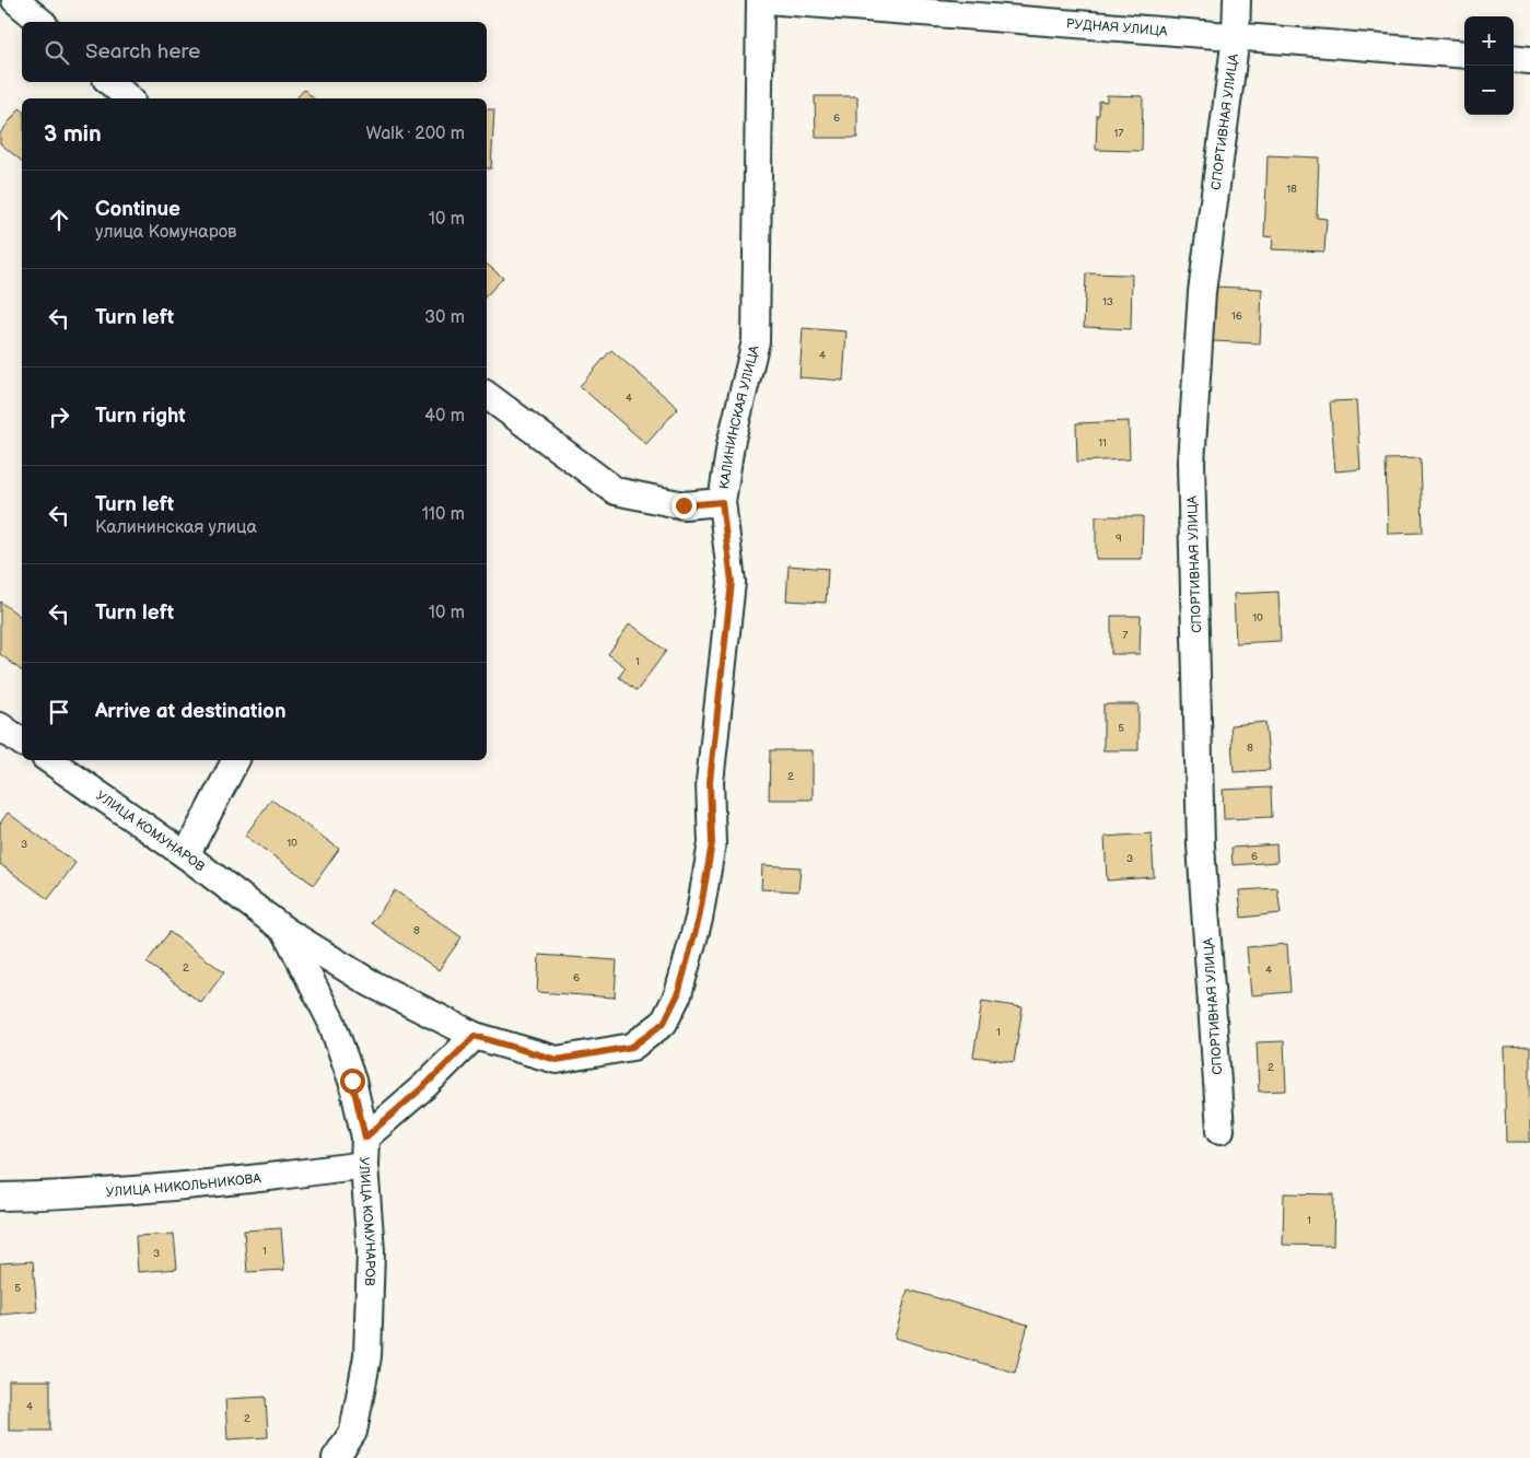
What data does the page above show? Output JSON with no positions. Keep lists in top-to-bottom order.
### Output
{
  "streets": {
    "street": [
      "РУДНАЯ УЛИЦА",
      "СПОРТИВНАЯ УЛИЦА",
      "КАЛИНИНСКАЯ УЛИЦА",
      "УЛИЦА КОМУНАРОВ",
      "УЛИЦА НИКОЛЬНИКОВА"
    ]
  },
  "crossings": [
    ["РУДНАЯ УЛИЦА", "СПОРТИВНАЯ УЛИЦА"],
    ["УЛИЦА КОМУНАРОВ", "УЛИЦА НИКОЛЬНИКОВА"]
  ],
  "house_numbers": [
    "6",
    "17",
    "18",
    "13",
    "16",
    "4",
    "4",
    "11",
    "9",
    "10",
    "7",
    "1",
    "5",
    "8",
    "2",
    "10",
    "3",
    "6",
    "3",
    "8",
    "2",
    "4",
    "6",
    "1",
    "2",
    "1",
    "1",
    "3",
    "5",
    "4",
    "2"
  ],
  "page": {
    "map_buttons": ["+", "−"],
    "search": "Search here",
    "heading": ["3 min", "Walk · 200 m"],
    "list": [
      ["Continue", "улица Комунаров", "10 m"],
      ["Turn left", "30 m"],
      ["Turn right", "40 m"],
      ["Turn left", "Калининская улица", "110 m"],
      ["Turn left", "10 m"],
      "Arrive at destination"
    ]
  }
}
